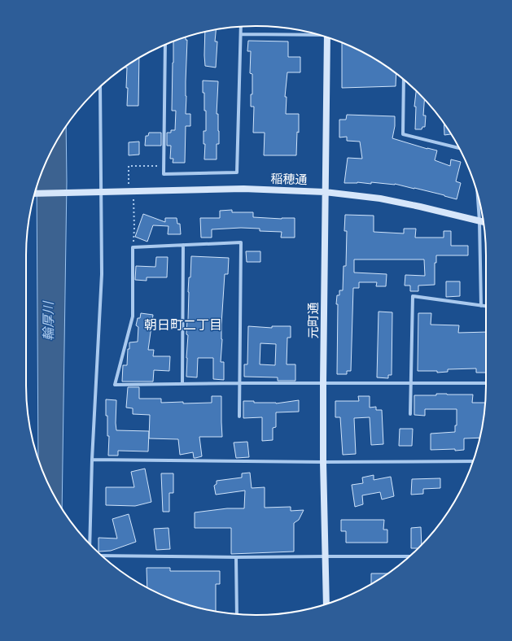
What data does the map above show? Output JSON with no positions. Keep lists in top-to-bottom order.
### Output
{
  "streets": {
    "street": ["稲穂通", "元町通"]
  },
  "crossings": [
    ["稲穂通", "元町通"]
  ],
  "districts": ["朝日町二丁目"],
  "water": ["輪厚川"]
}
